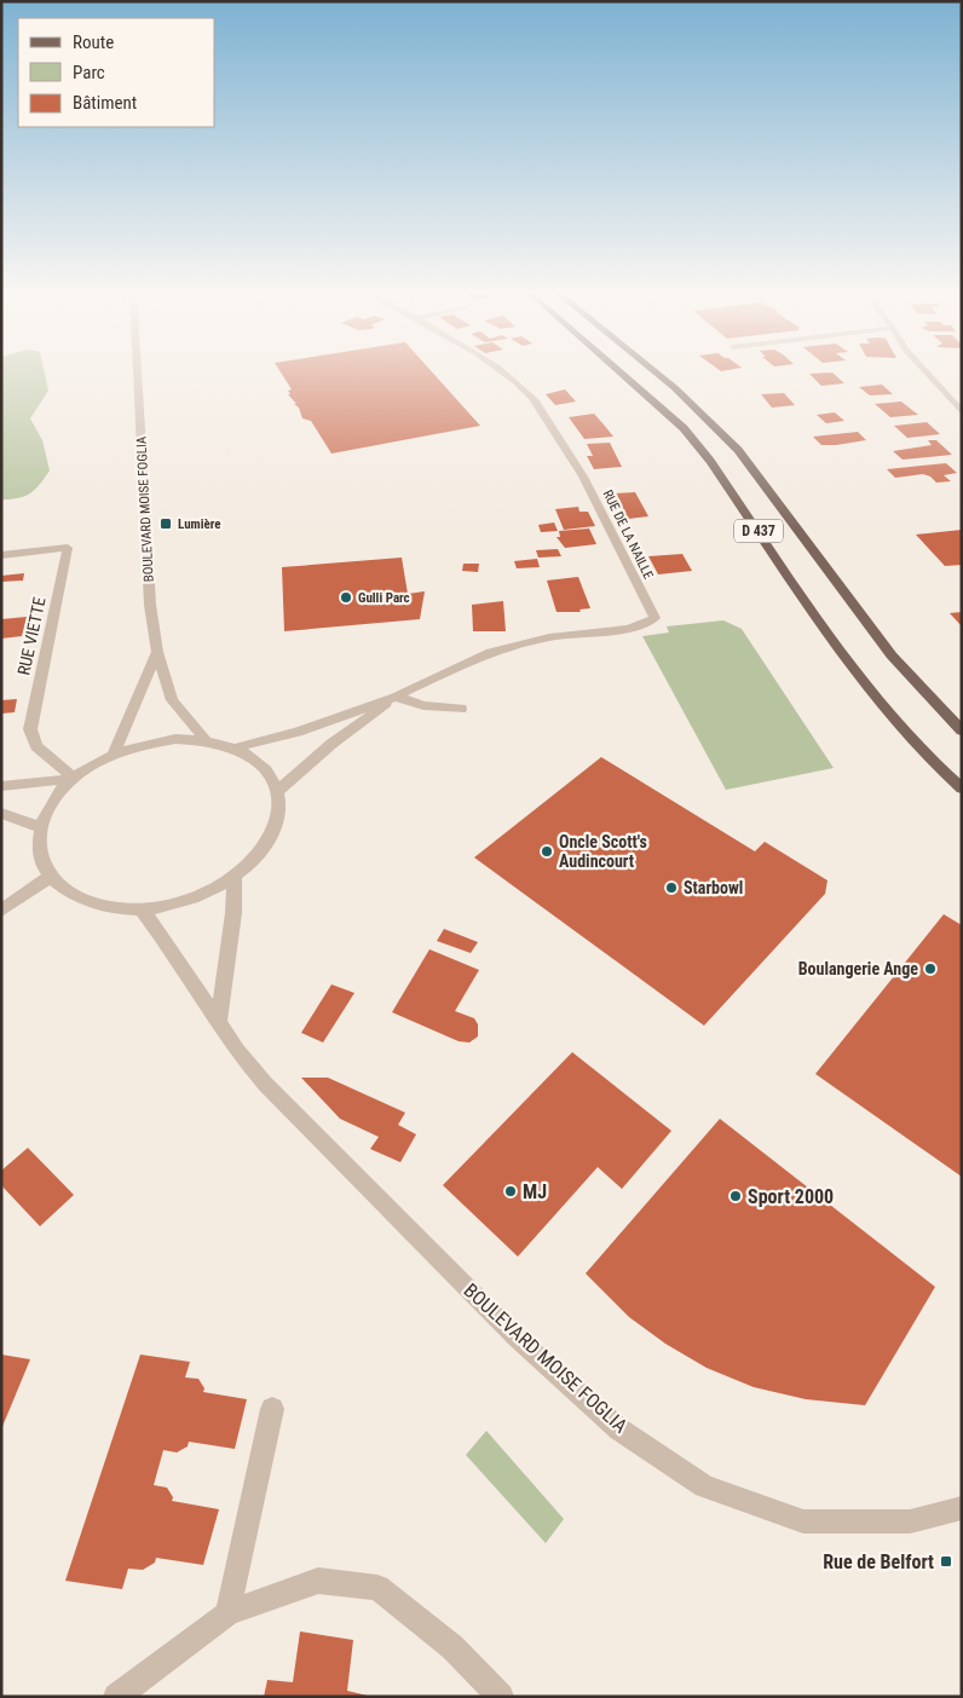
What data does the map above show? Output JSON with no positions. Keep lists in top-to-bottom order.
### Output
{
  "streets": {
    "main road": ["D 437"],
    "street": ["BOULEVARD MOISE FOGLIA", "RUE DE LA NAILLE", "RUE VIETTE"]
  },
  "crossings": [
    ["BOULEVARD MOISE FOGLIA", "RUE VIETTE"]
  ],
  "places": {
    "transit": ["Lumière", "Rue de Belfort"],
    "other": [
      "Gulli Parc",
      "Oncle Scott's Audincourt",
      "Starbowl",
      "Boulangerie Ange",
      "MJ",
      "Sport 2000"
    ]
  },
  "legend": ["Route", "Parc", "Bâtiment"]
}
